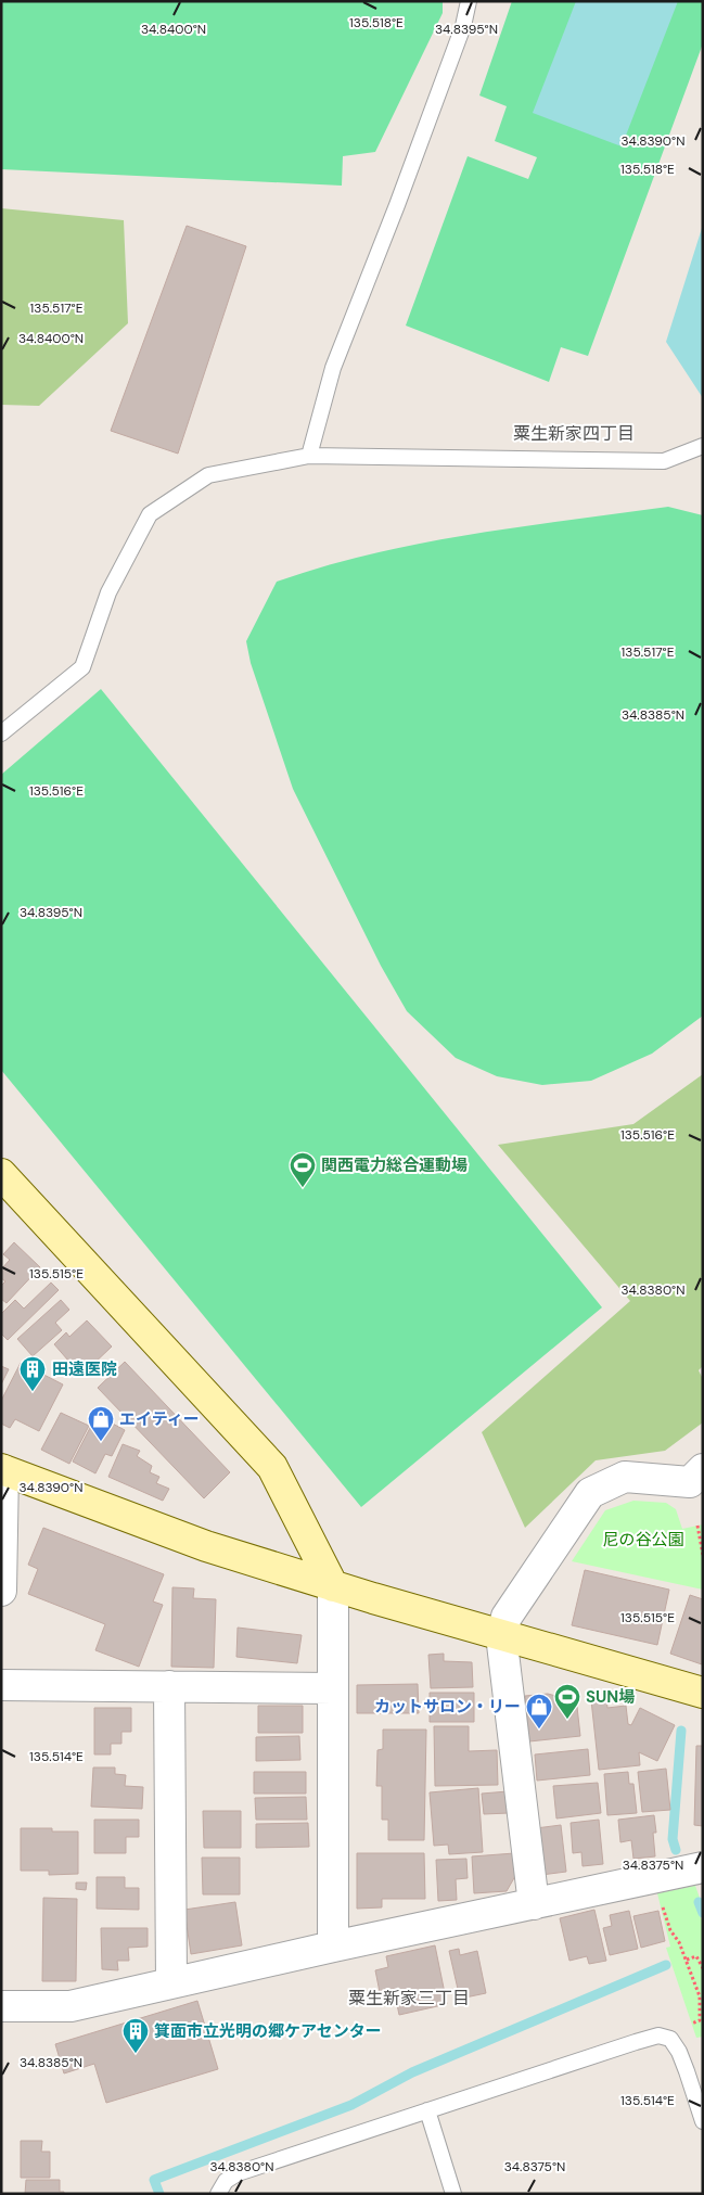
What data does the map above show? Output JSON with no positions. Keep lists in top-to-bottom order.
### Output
{
  "districts": ["粟生新家四丁目", "粟生新家三丁目"],
  "parks": ["尼の谷公園"],
  "places": {
    "sports": ["関西電力総合運動場", "SUN場"],
    "building": ["田遠医院", "箕面市立光明の郷ケアセンター"],
    "shop": ["エイティー", "カットサロン・リー"]
  },
  "coordinates": [
    "135.518°E",
    "34.8400°N",
    "34.8395°N",
    "34.8390°N",
    "135.517°E",
    "34.8385°N",
    "135.516°E",
    "135.515°E",
    "34.8380°N",
    "135.514°E",
    "34.8375°N"
  ]
}
